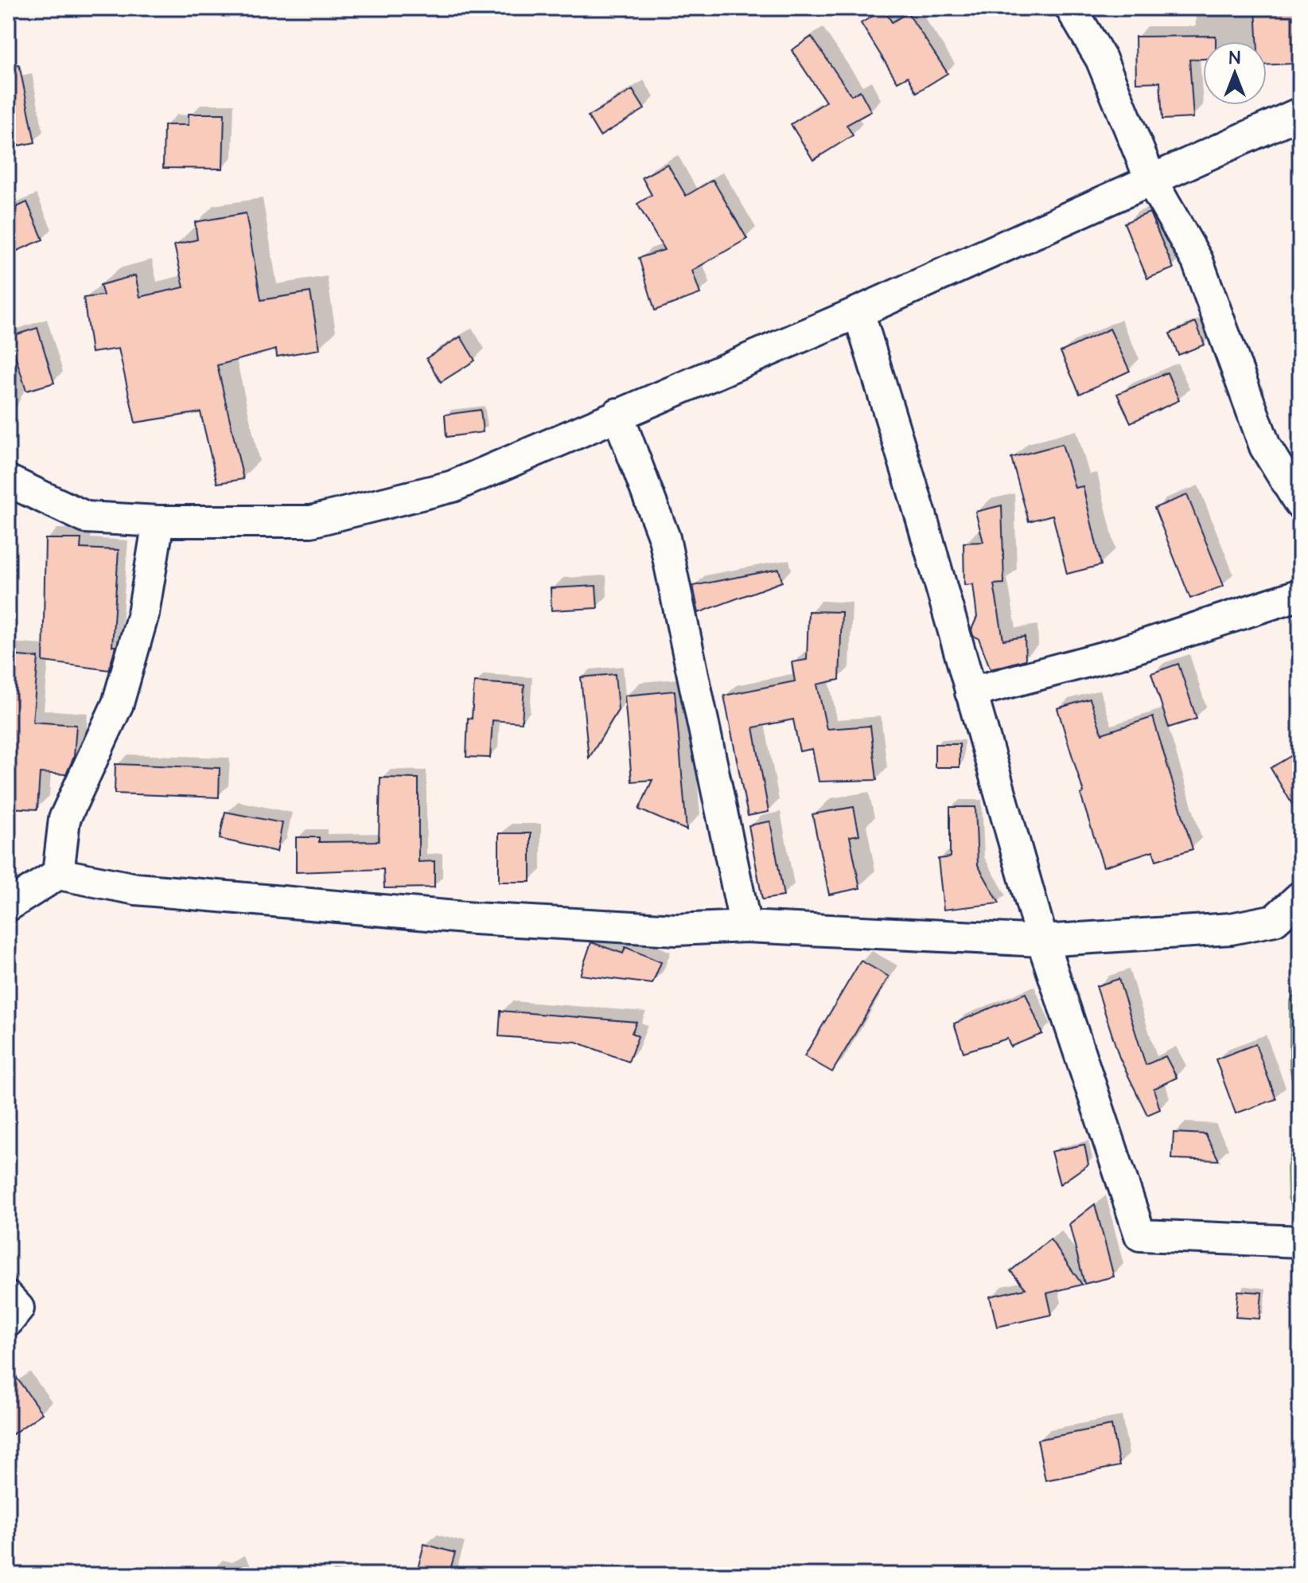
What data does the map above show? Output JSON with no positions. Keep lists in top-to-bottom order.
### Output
{
  "north": "top"
}
